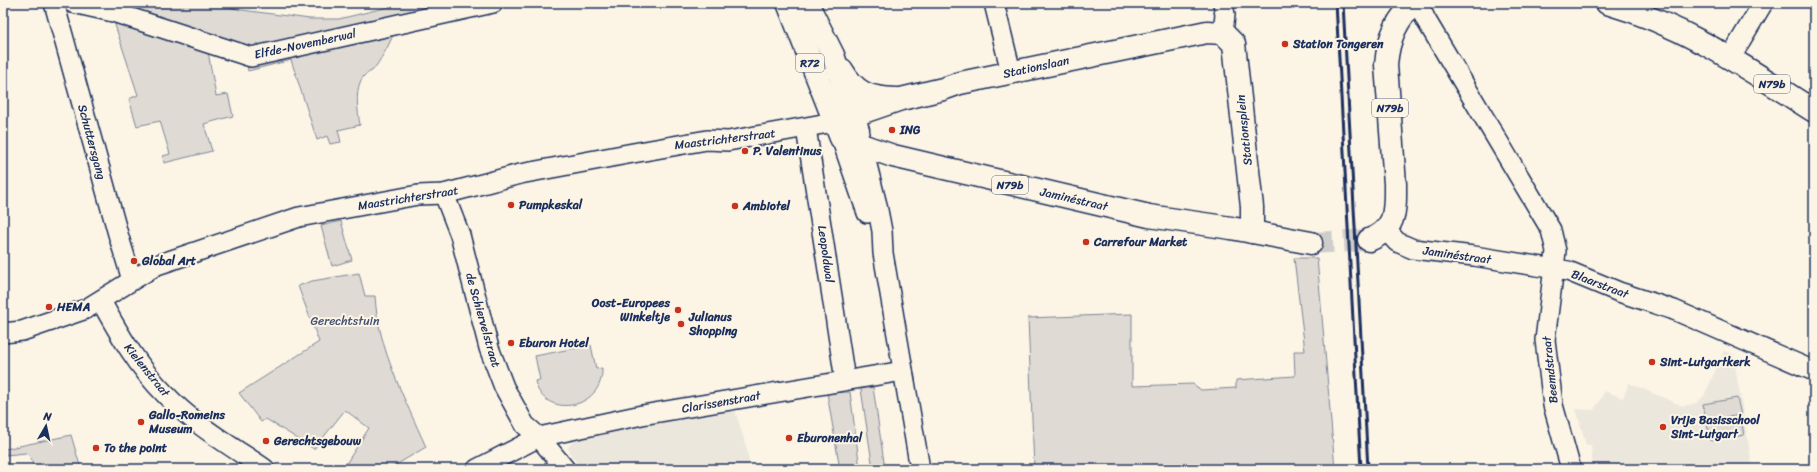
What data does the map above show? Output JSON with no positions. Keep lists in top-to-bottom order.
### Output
{
  "streets": {
    "main road": [
      "R72",
      "Stationslaan",
      "N79b",
      "Stationsplein",
      "Jaminéstraat"
    ],
    "street": [
      "Elfde-Novemberwal",
      "Maastrichterstraat",
      "Schuttersgang",
      "Leopoldwal",
      "Blaarstraat",
      "de Schiervelstraat",
      "Kielenstraat",
      "Beemdstraat",
      "Clarissenstraat"
    ]
  },
  "crossings": [
    ["R72", "Stationslaan"],
    ["R72", "Maastrichterstraat"],
    ["R72", "Jaminéstraat"],
    ["Stationslaan", "Stationsplein"],
    ["Stationslaan", "Maastrichterstraat"],
    ["N79b", "Jaminéstraat"],
    ["N79b", "Blaarstraat"],
    ["Stationsplein", "Jaminéstraat"],
    ["Maastrichterstraat", "Schuttersgang"],
    ["Maastrichterstraat", "Leopoldwal"],
    ["Maastrichterstraat", "de Schiervelstraat"],
    ["Maastrichterstraat", "Kielenstraat"],
    ["Jaminéstraat", "Blaarstraat"],
    ["Jaminéstraat", "Beemdstraat"],
    ["Leopoldwal", "Clarissenstraat"],
    ["Blaarstraat", "Beemdstraat"],
    ["de Schiervelstraat", "Clarissenstraat"]
  ],
  "parks": ["Gerechtstuin"],
  "places": [
    "Station Tongeren",
    "ING",
    "P. Valentinus",
    "Pumpkeskal",
    "Ambiotel",
    "Carrefour Market",
    "Global Art",
    "HEMA",
    "Oost-Europees Winkeltje",
    "Julianus Shopping",
    "Eburon Hotel",
    "Sint-Lutgartkerk",
    "Gallo-Romeins Museum",
    "Vrije Basisschool Sint-Lutgart",
    "Eburonenhal",
    "Gerechtsgebouw",
    "To the point"
  ],
  "north": "top"
}
